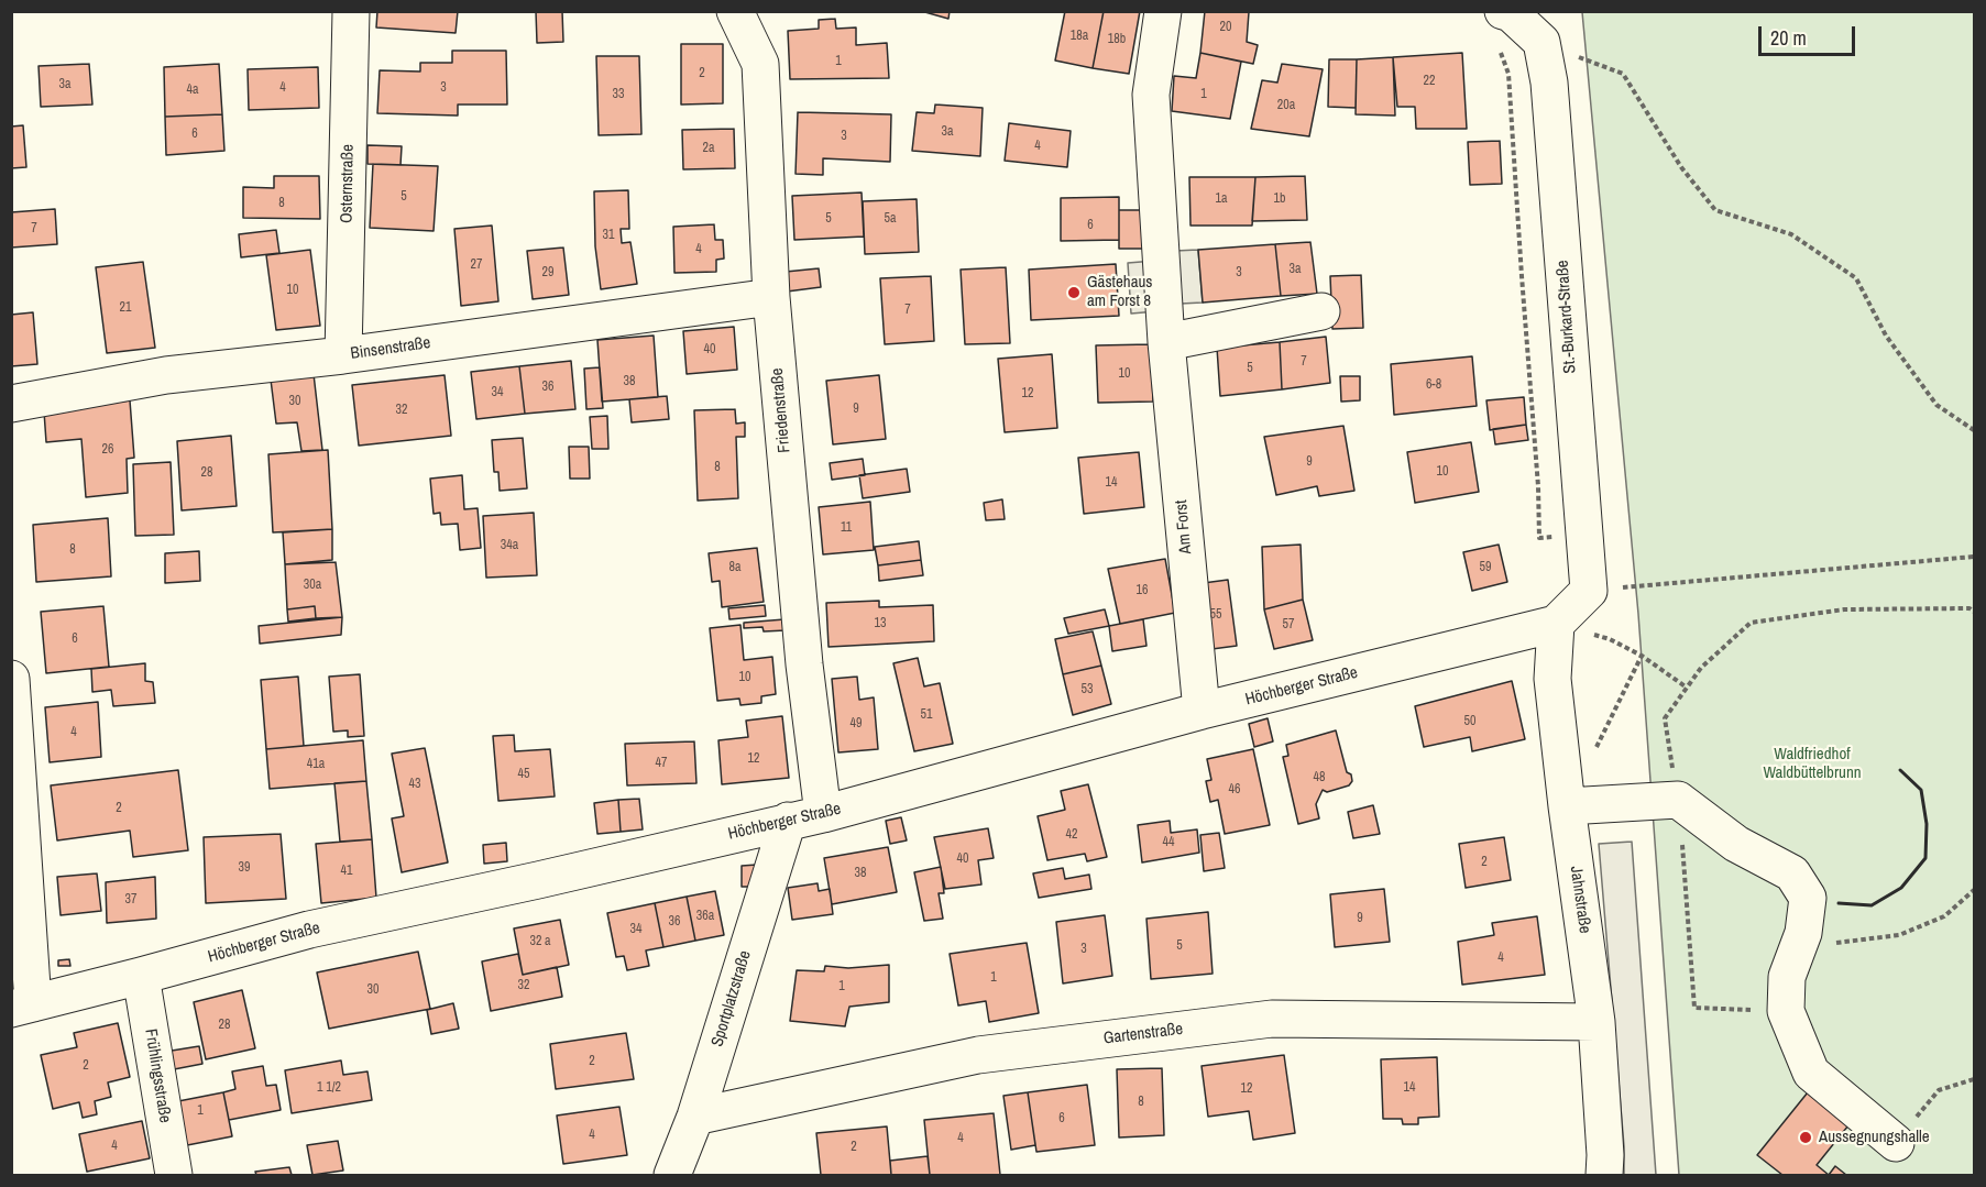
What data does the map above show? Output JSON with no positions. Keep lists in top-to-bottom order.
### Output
{
  "streets": {
    "street": [
      "Osternstraße",
      "St.-Burkard-Straße",
      "Binsenstraße",
      "Friedenstraße",
      "Am Forst",
      "Höchberger Straße",
      "Jahnstraße",
      "Sportplatzstraße",
      "Gartenstraße",
      "Frühlingsstraße"
    ]
  },
  "crossings": [
    ["Osternstraße", "Binsenstraße"],
    ["Binsenstraße", "Friedenstraße"],
    ["Friedenstraße", "Höchberger Straße"],
    ["Am Forst", "Höchberger Straße"],
    ["Höchberger Straße", "Jahnstraße"],
    ["Höchberger Straße", "Sportplatzstraße"],
    ["Höchberger Straße", "Frühlingsstraße"],
    ["Jahnstraße", "Gartenstraße"],
    ["Sportplatzstraße", "Gartenstraße"]
  ],
  "parks": ["Waldfriedhof Waldbüttelbrunn"],
  "places": ["Gästehaus am Forst 8", "Aussegnungshalle"],
  "house_numbers": [
    "20",
    "18a",
    "18b",
    "1",
    "2",
    "22",
    "3a",
    "4",
    "3",
    "4a",
    "33",
    "1",
    "20a",
    "3a",
    "6",
    "3",
    "4",
    "2a",
    "5",
    "1a",
    "1b",
    "8",
    "5",
    "5a",
    "6",
    "7",
    "31",
    "4",
    "27",
    "3a",
    "29",
    "3",
    "10",
    "21",
    "7",
    "40",
    "7",
    "5",
    "10",
    "38",
    "6-8",
    "36",
    "34",
    "12",
    "30",
    "9",
    "32",
    "26",
    "9",
    "8",
    "10",
    "28",
    "14",
    "11",
    "34a",
    "8",
    "8a",
    "59",
    "30a",
    "16",
    "55",
    "13",
    "57",
    "6",
    "10",
    "53",
    "51",
    "50",
    "49",
    "4",
    "12",
    "47",
    "41a",
    "45",
    "48",
    "43",
    "46",
    "2",
    "42",
    "44",
    "40",
    "2",
    "39",
    "41",
    "38",
    "37",
    "36a",
    "9",
    "36",
    "34",
    "32 a",
    "5",
    "3",
    "4",
    "1",
    "32",
    "1",
    "30",
    "28",
    "2",
    "2",
    "1 1/2",
    "14",
    "12",
    "8",
    "1",
    "6",
    "4",
    "4",
    "4",
    "2"
  ],
  "scale_bar": "20 m"
}
